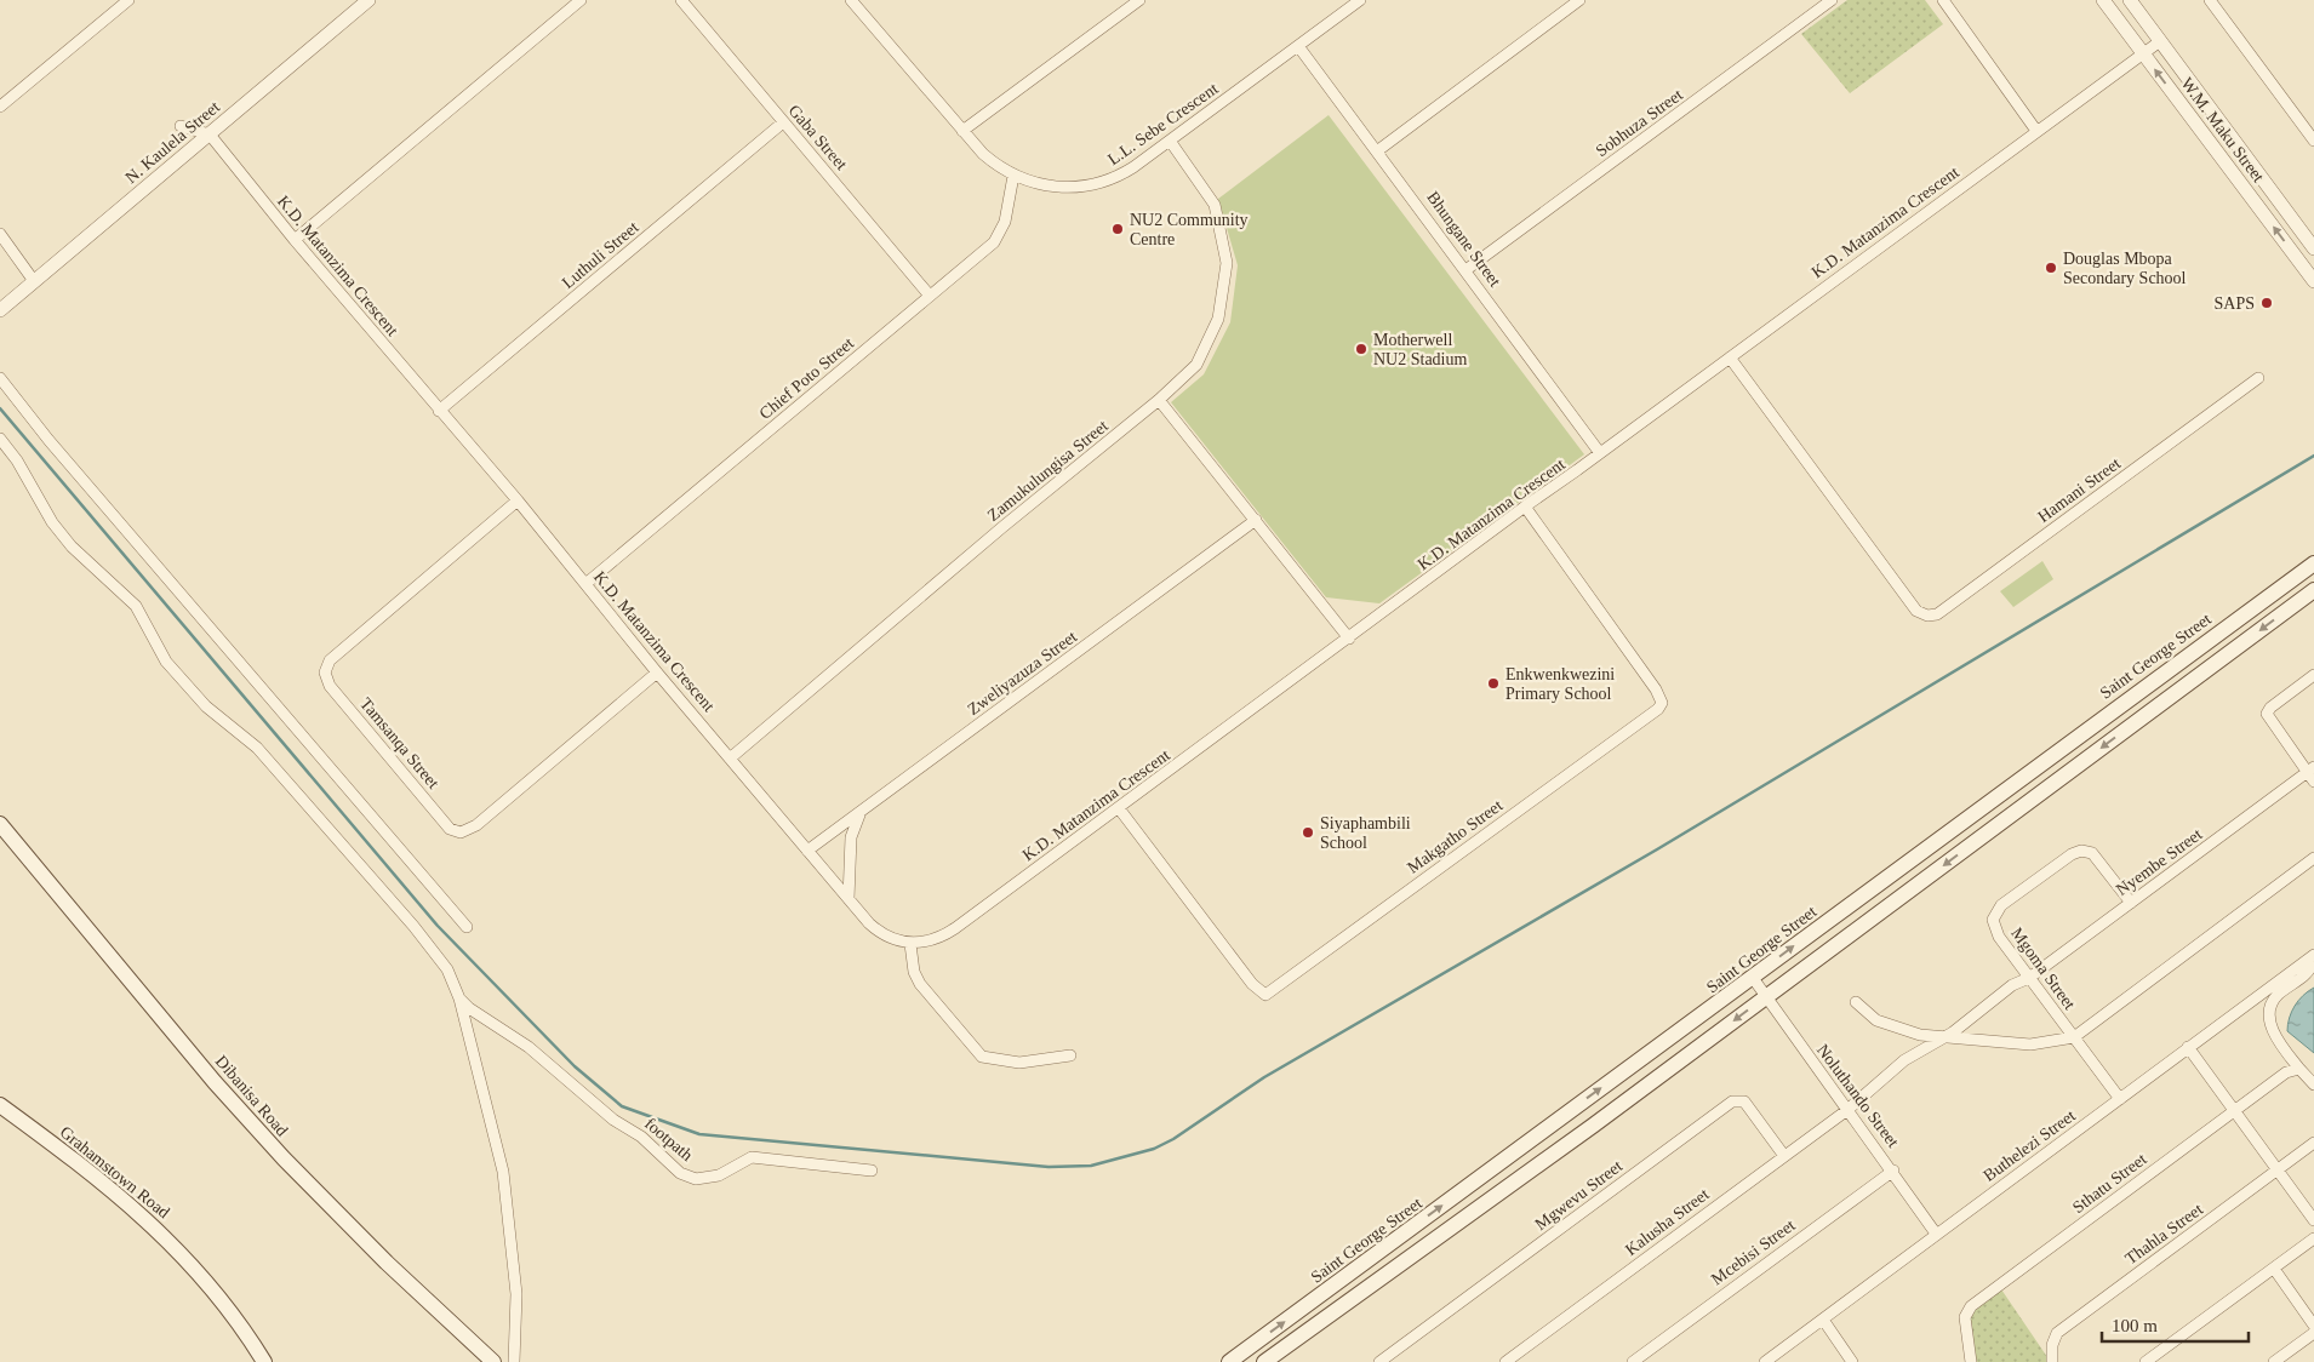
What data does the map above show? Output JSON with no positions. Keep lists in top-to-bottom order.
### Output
{
  "streets": {
    "main road": ["Saint George Street", "Dibanisa Road", "Grahamstown Road"],
    "street": [
      "Sobhuza Street",
      "L.L. Sebe Crescent",
      "W.M. Maku Street",
      "Gaba Street",
      "N. Kaulela Street",
      "K.D. Matanzima Crescent",
      "Bhungane Street",
      "Luthuli Street",
      "Chief Poto Street",
      "Zamukulungisa Street",
      "Hamani Street",
      "Zweliyazuza Street",
      "Tamsanqa Street",
      "Makgatho Street",
      "Nyembe Street",
      "Mgoma Street",
      "Noluthando Street",
      "footpath",
      "Buthelezi Street",
      "Sthatu Street",
      "Mgwevu Street",
      "Kalusha Street",
      "Thahla Street",
      "Mcebisi Street"
    ]
  },
  "crossings": [
    ["Sobhuza Street", "Bhungane Street"],
    ["L.L. Sebe Crescent", "Bhungane Street"],
    ["L.L. Sebe Crescent", "Chief Poto Street"],
    ["L.L. Sebe Crescent", "Zamukulungisa Street"],
    ["W.M. Maku Street", "K.D. Matanzima Crescent"],
    ["Gaba Street", "Luthuli Street"],
    ["Gaba Street", "Chief Poto Street"],
    ["N. Kaulela Street", "K.D. Matanzima Crescent"],
    ["K.D. Matanzima Crescent", "Bhungane Street"],
    ["K.D. Matanzima Crescent", "Luthuli Street"],
    ["K.D. Matanzima Crescent", "Chief Poto Street"],
    ["K.D. Matanzima Crescent", "Zamukulungisa Street"],
    ["K.D. Matanzima Crescent", "Hamani Street"],
    ["K.D. Matanzima Crescent", "Zweliyazuza Street"],
    ["K.D. Matanzima Crescent", "Tamsanqa Street"],
    ["K.D. Matanzima Crescent", "Makgatho Street"],
    ["Saint George Street", "Noluthando Street"],
    ["Nyembe Street", "Mgoma Street"],
    ["Nyembe Street", "Kalusha Street"],
    ["Mgoma Street", "Buthelezi Street"],
    ["Noluthando Street", "Buthelezi Street"],
    ["Noluthando Street", "Kalusha Street"],
    ["Noluthando Street", "Mcebisi Street"],
    ["Mgwevu Street", "Kalusha Street"]
  ],
  "places": [
    "NU2 Community Centre",
    "Douglas Mbopa Secondary School",
    "SAPS",
    "Motherwell NU2 Stadium",
    "Enkwenkwezini Primary School",
    "Siyaphambili School"
  ],
  "scale_bar": "100 m"
}
